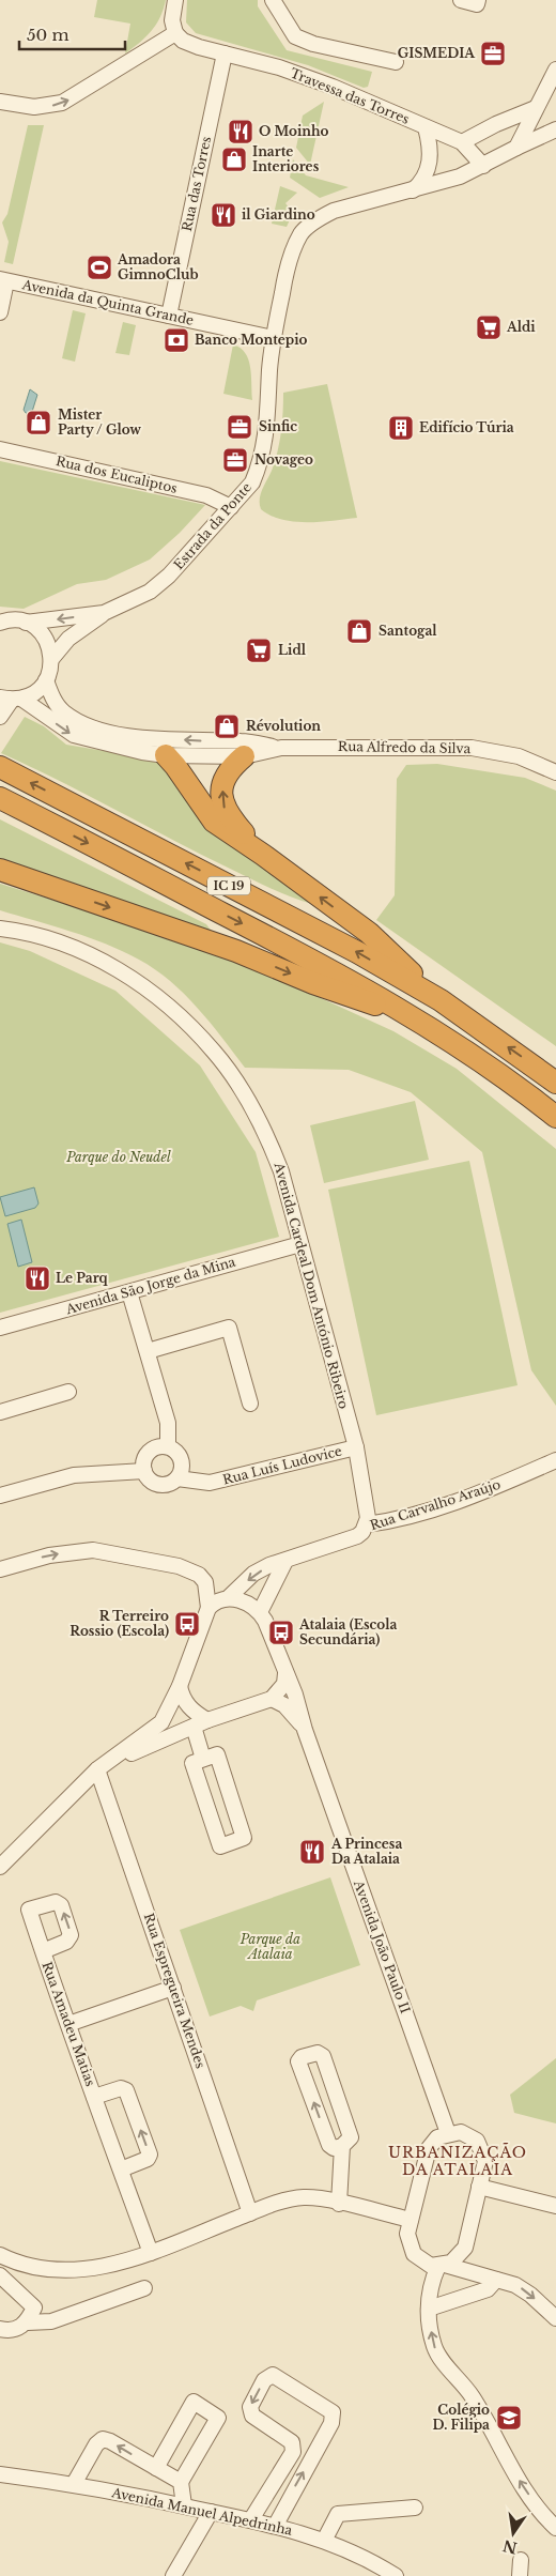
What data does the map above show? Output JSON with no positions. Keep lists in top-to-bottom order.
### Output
{
  "streets": {
    "highway": ["IC 19"],
    "street": [
      "Travessa das Torres",
      "Rua das Torres",
      "Avenida da Quinta Grande",
      "Rua dos Eucaliptos",
      "Estrada da Ponte",
      "Rua Alfredo da Silva",
      "Avenida São Jorge da Mina",
      "Avenida Cardeal Dom António Ribeiro",
      "Rua Luís Ludovice",
      "Rua Carvalho Araújo",
      "Avenida João Paulo II",
      "Rua Espregueira Mendes",
      "Rua Amadeu Matias",
      "Avenida Manuel Alpedrinha"
    ]
  },
  "crossings": [
    ["Travessa das Torres", "Rua das Torres"],
    ["Rua das Torres", "Avenida da Quinta Grande"],
    ["Avenida da Quinta Grande", "Estrada da Ponte"],
    ["Rua dos Eucaliptos", "Estrada da Ponte"],
    ["Avenida São Jorge da Mina", "Avenida Cardeal Dom António Ribeiro"],
    ["Avenida Cardeal Dom António Ribeiro", "Rua Luís Ludovice"],
    ["Avenida Cardeal Dom António Ribeiro", "Rua Carvalho Araújo"],
    ["Rua Carvalho Araújo", "Avenida João Paulo II"]
  ],
  "districts": ["URBANIZAÇÃO DA ATALAIA"],
  "parks": ["Parque do Neudel", "Parque da Atalaia"],
  "places": {
    "office": ["GISMEDIA", "Sinfic", "Novageo"],
    "restaurant": [
      "O Moinho",
      "il Giardino",
      "Le Parq",
      "A Princesa Da Atalaia"
    ],
    "shop": [
      "Inarte Interiores",
      "Mister Party / Glow",
      "Santogal",
      "Révolution"
    ],
    "sports": ["Amadora GimnoClub"],
    "supermarket": ["Aldi", "Lidl"],
    "bank": ["Banco Montepio"],
    "building": ["Edifício Túria"],
    "bus stop": ["R Terreiro Rossio (Escola)", "Atalaia (Escola Secundária)"],
    "school or university": ["Colégio D. Filipa"]
  },
  "scale_bar": "50 m",
  "north": "bottom"
}
